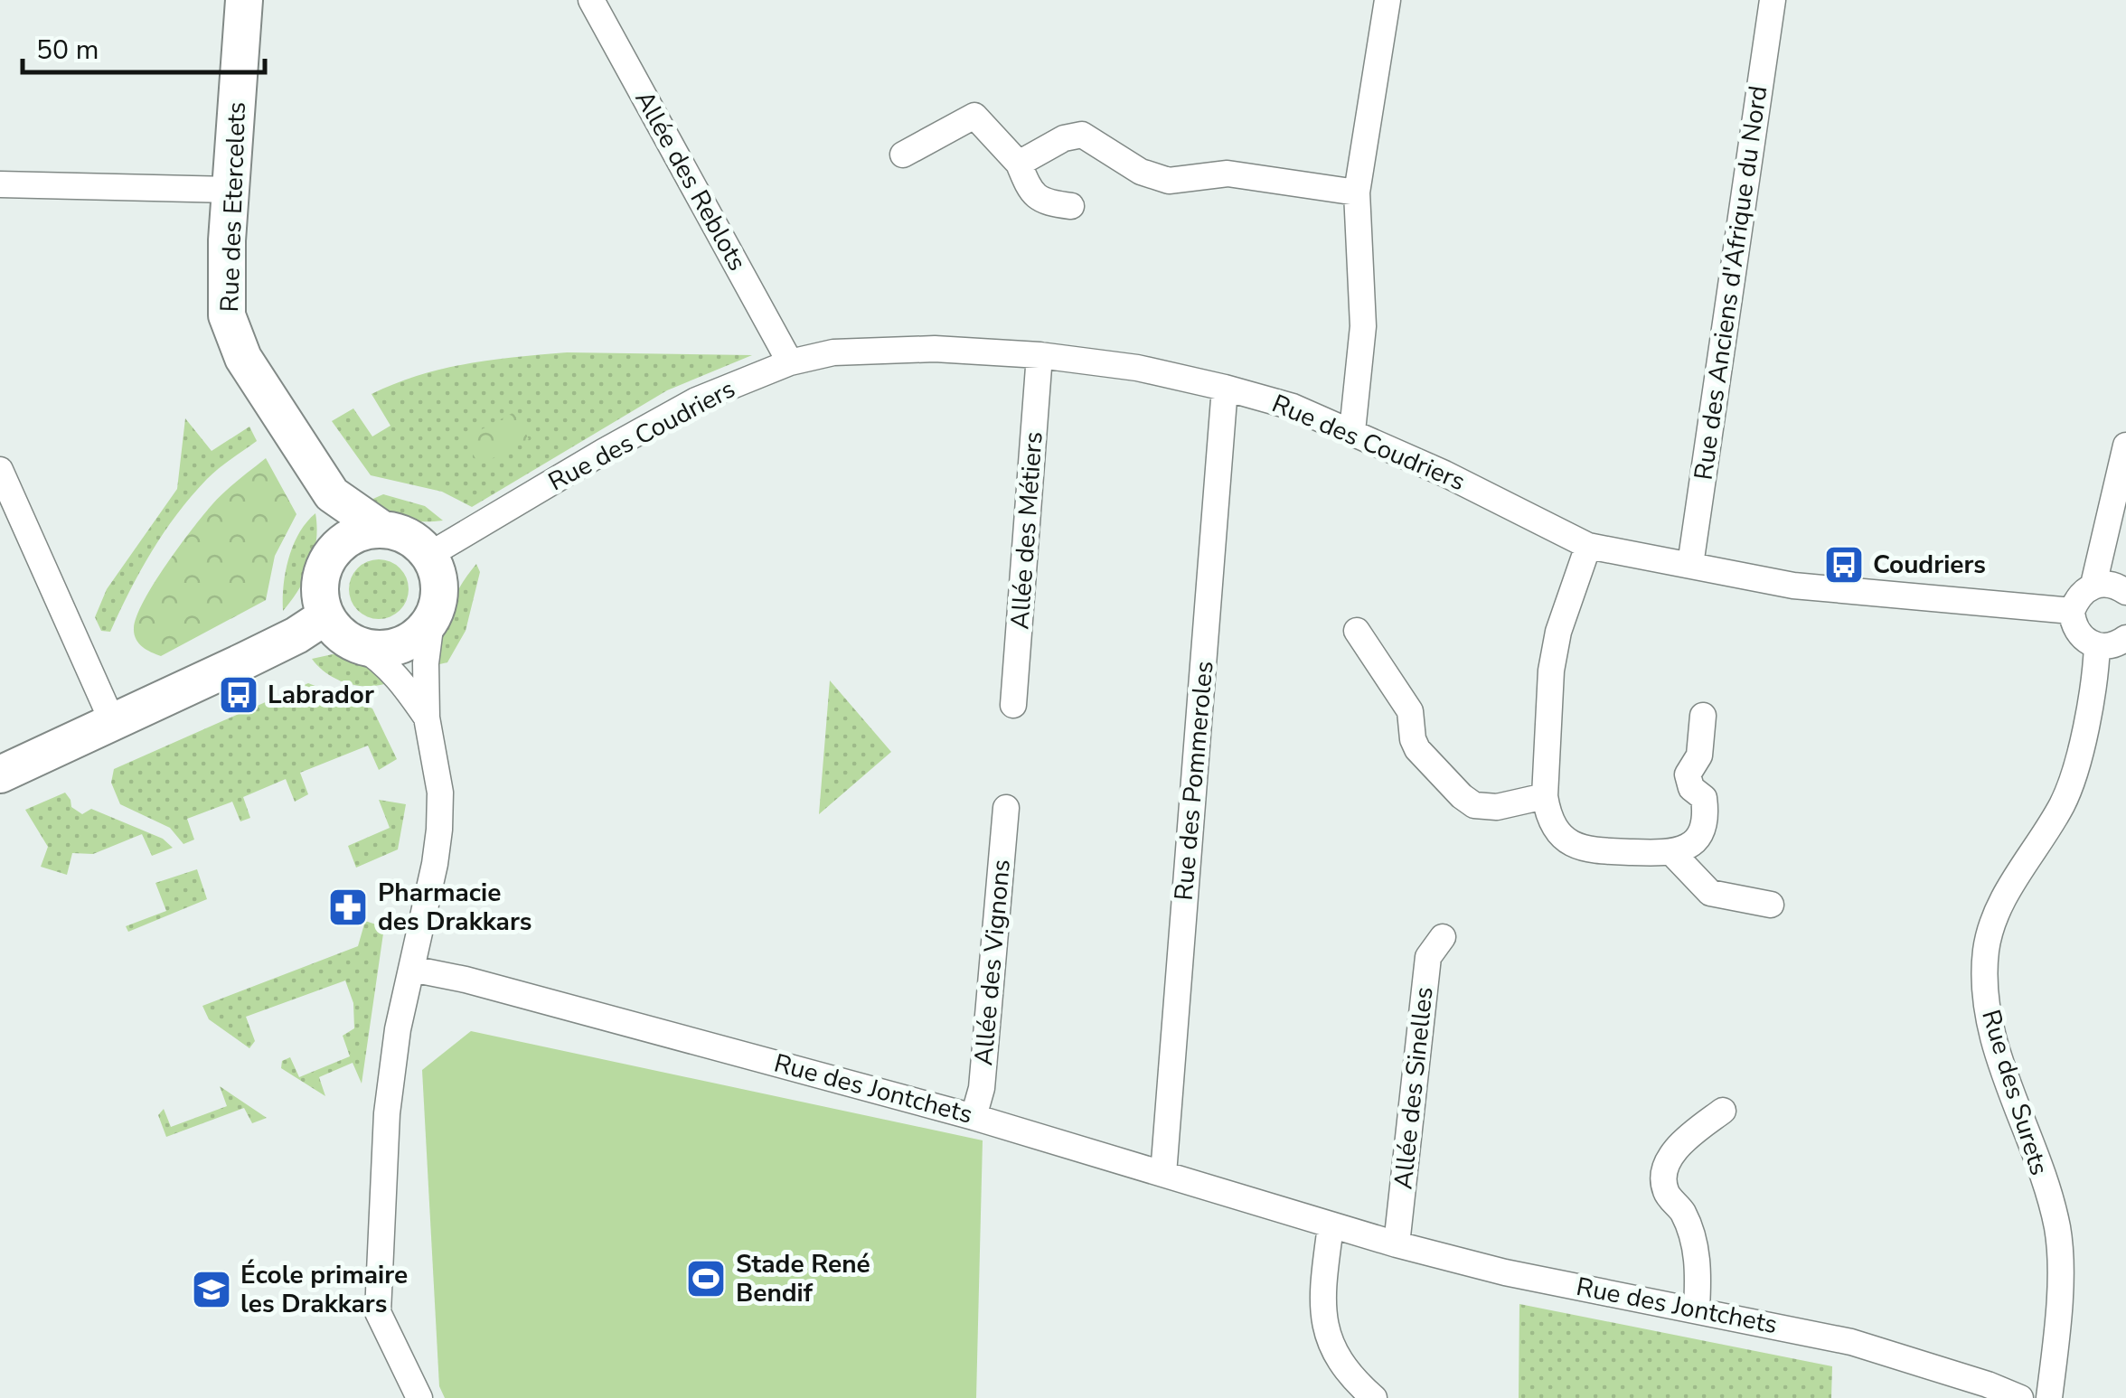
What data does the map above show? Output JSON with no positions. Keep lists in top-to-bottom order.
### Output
{
  "streets": {
    "street": [
      "Allée des Reblots",
      "Rue des Etercelets",
      "Rue des Anciens d'Afrique du Nord",
      "Rue des Coudriers",
      "Allée des Métiers",
      "Rue des Pommeroles",
      "Allée des Vignons",
      "Allée des Sinelles",
      "Rue des Jontchets",
      "Rue des Surets"
    ]
  },
  "crossings": [
    ["Allée des Reblots", "Rue des Coudriers"],
    ["Rue des Etercelets", "Rue des Coudriers"],
    ["Rue des Anciens d'Afrique du Nord", "Rue des Coudriers"],
    ["Rue des Coudriers", "Allée des Métiers"],
    ["Rue des Coudriers", "Rue des Pommeroles"],
    ["Rue des Pommeroles", "Rue des Jontchets"],
    ["Allée des Vignons", "Rue des Jontchets"],
    ["Allée des Sinelles", "Rue des Jontchets"]
  ],
  "places": {
    "bus stop": ["Coudriers", "Labrador"],
    "pharmacy": ["Pharmacie des Drakkars"],
    "sports": ["Stade René Bendif"],
    "school or university": ["École primaire les Drakkars"]
  },
  "scale_bar": "50 m"
}
